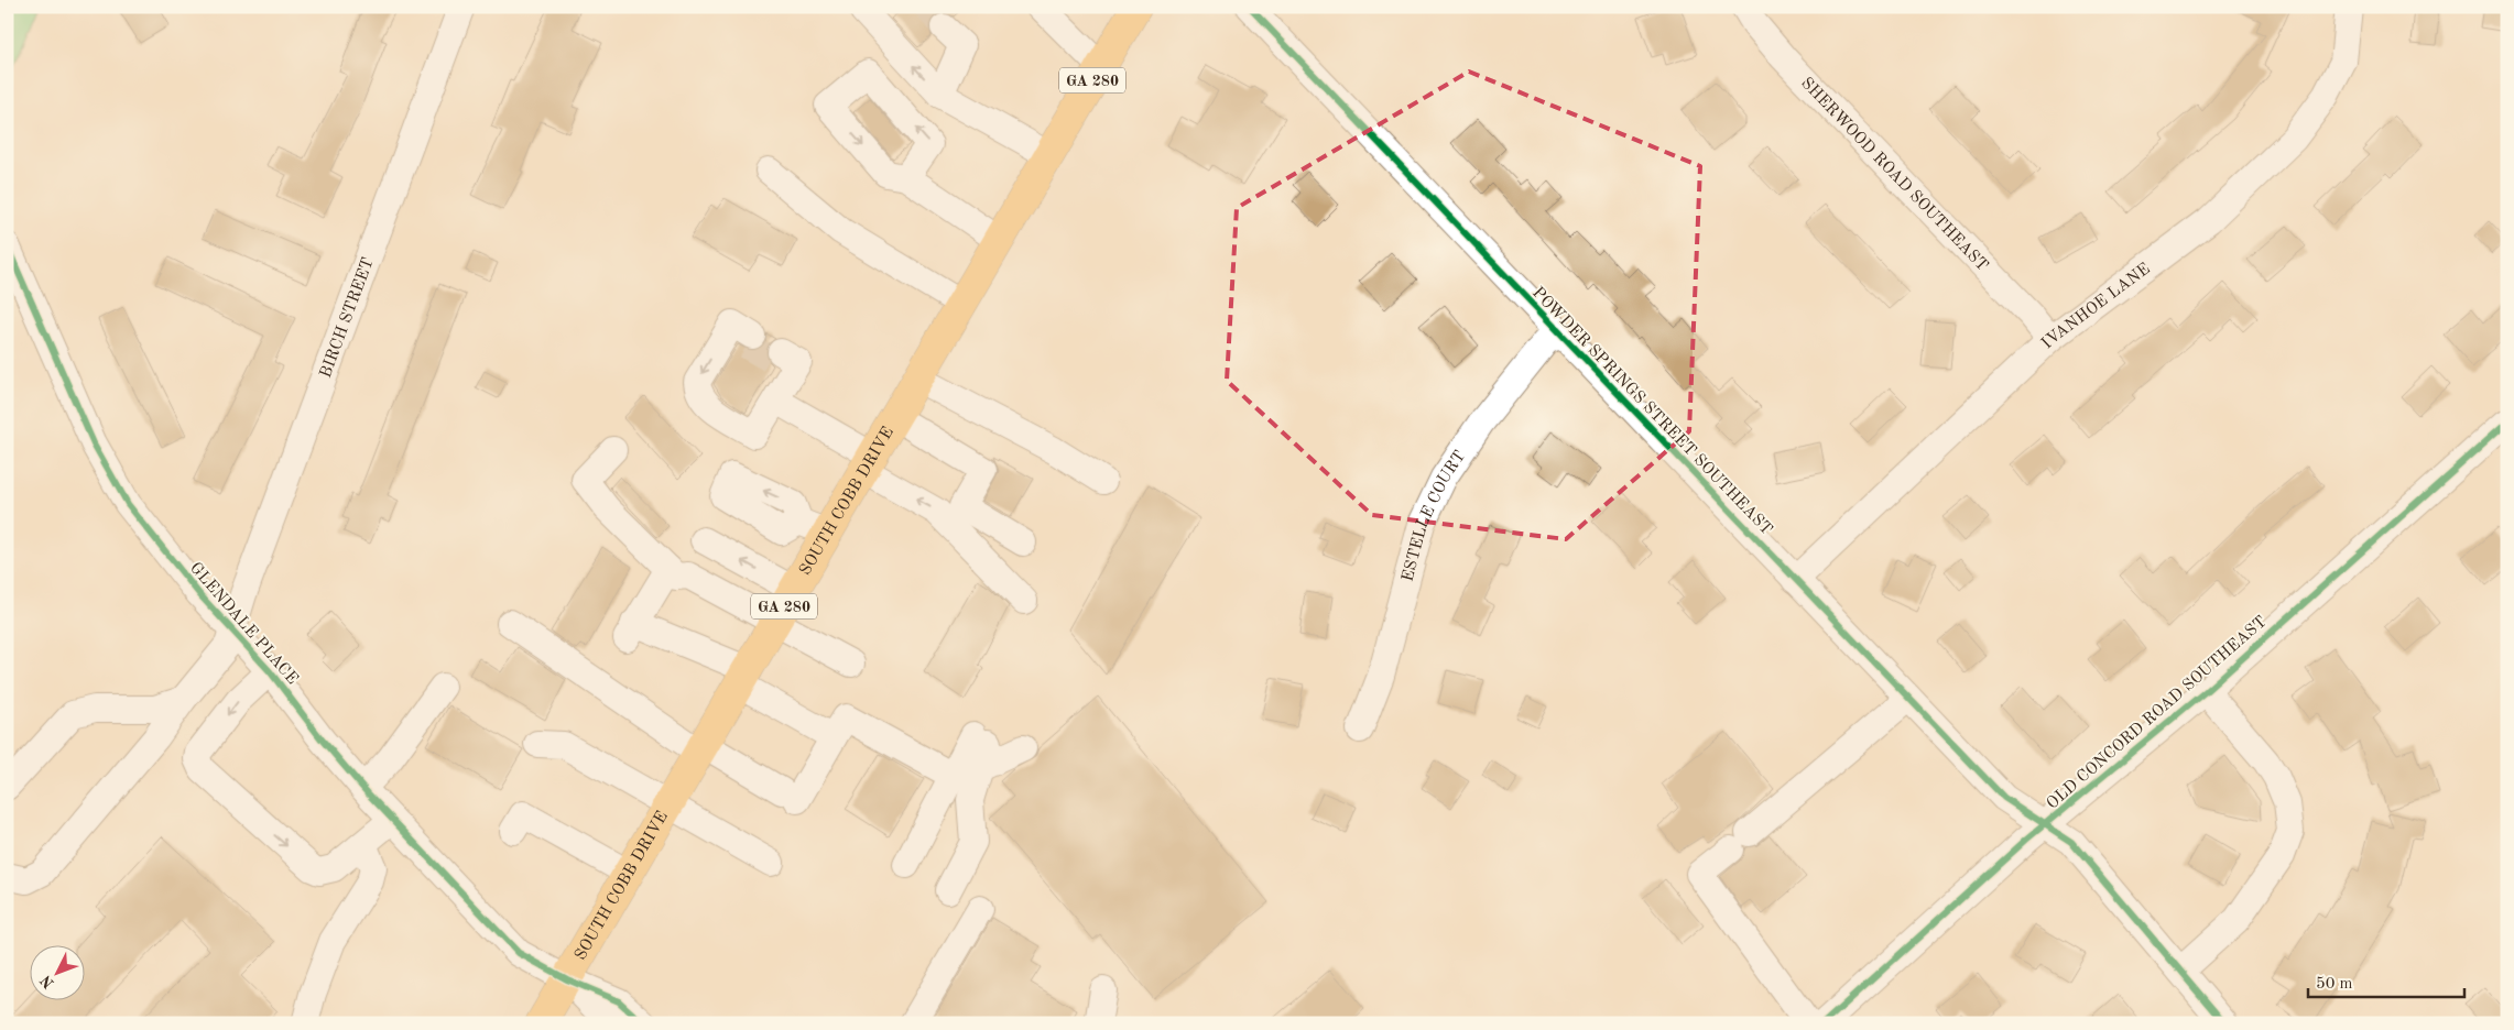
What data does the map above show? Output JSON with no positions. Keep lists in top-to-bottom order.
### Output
{
  "streets": {
    "main road": ["GA 280", "SOUTH COBB DRIVE"],
    "street": [
      "SHERWOOD ROAD SOUTHEAST",
      "IVANHOE LANE",
      "BIRCH STREET",
      "POWDER SPRINGS STREET SOUTHEAST",
      "ESTELLE COURT",
      "GLENDALE PLACE",
      "OLD CONCORD ROAD SOUTHEAST"
    ]
  },
  "crossings": [
    ["SHERWOOD ROAD SOUTHEAST", "IVANHOE LANE"],
    ["IVANHOE LANE", "POWDER SPRINGS STREET SOUTHEAST"],
    ["BIRCH STREET", "GLENDALE PLACE"],
    ["POWDER SPRINGS STREET SOUTHEAST", "ESTELLE COURT"],
    ["POWDER SPRINGS STREET SOUTHEAST", "OLD CONCORD ROAD SOUTHEAST"],
    ["SOUTH COBB DRIVE", "GLENDALE PLACE"]
  ],
  "scale_bar": "50 m",
  "north": "bottom left"
}
